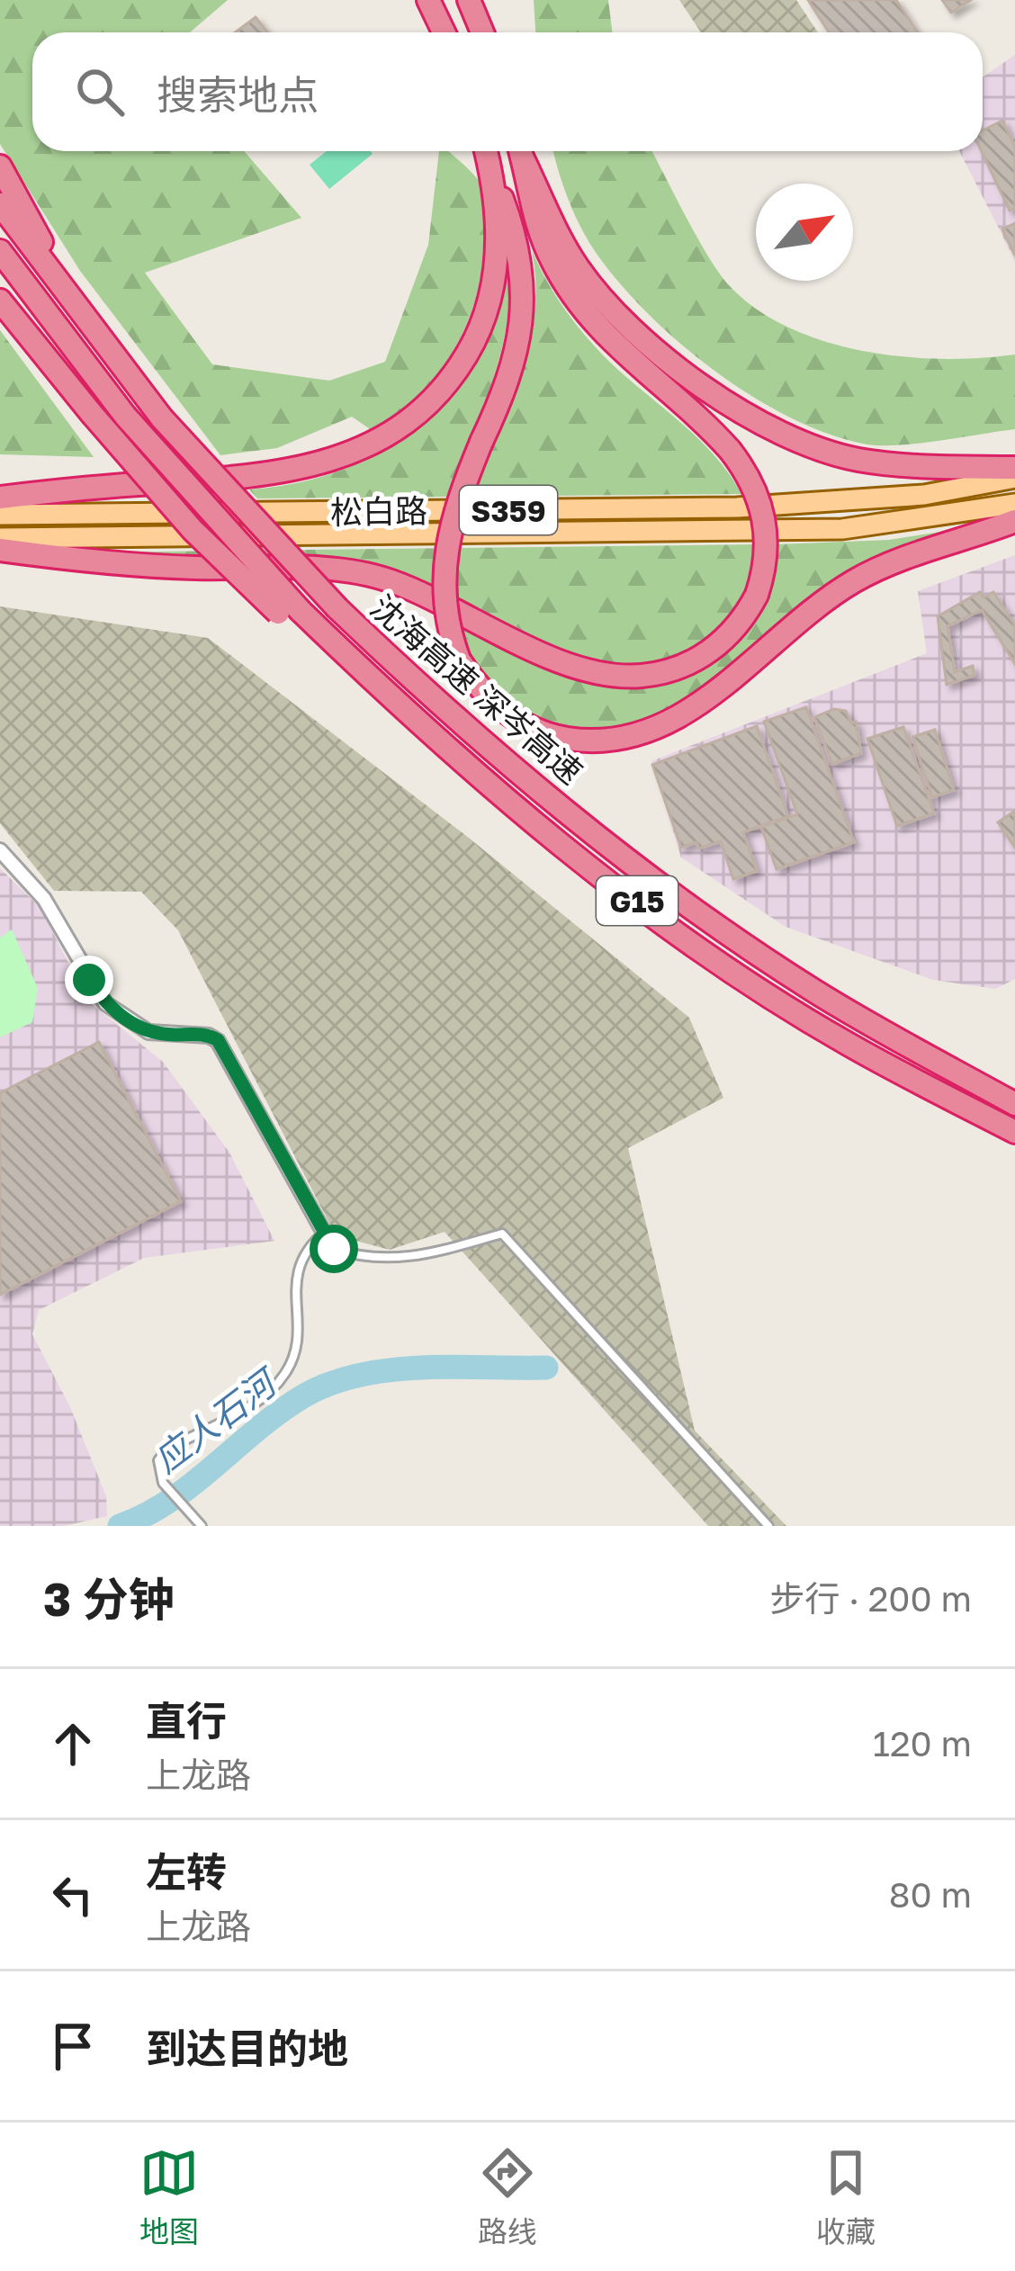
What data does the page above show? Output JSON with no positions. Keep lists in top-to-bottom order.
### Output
{
  "streets": {
    "highway": ["沈海高速 深岑高速", "G15"],
    "main road": ["S359", "松白路"]
  },
  "water": ["应人石河"],
  "north": "top right",
  "page": {
    "search": "搜索地点",
    "heading": ["3 分钟", "步行 · 200 m"],
    "list": [
      ["直行", "上龙路", "120 m"],
      ["左转", "上龙路", "80 m"],
      "到达目的地"
    ],
    "nav": ["地图", "路线", "收藏"]
  }
}
